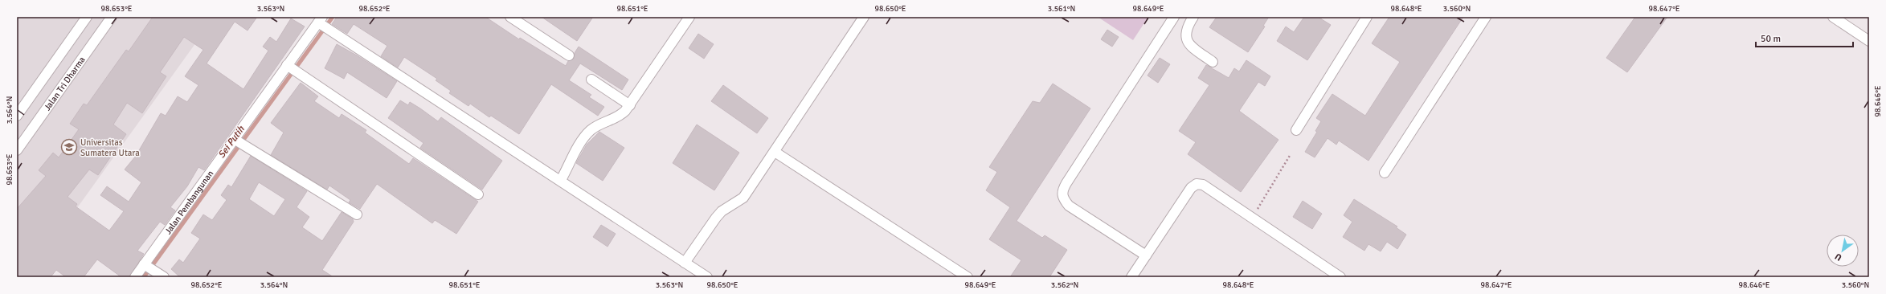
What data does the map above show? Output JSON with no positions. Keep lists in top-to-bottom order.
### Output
{
  "streets": {
    "street": ["Jalan Tri Dharma", "Jalan Pembangunan"]
  },
  "water": ["Sei Putih"],
  "places": {
    "school or university": ["Universitas Sumatera Utara"]
  },
  "scale_bar": "50 m",
  "north": "bottom left",
  "coordinates": [
    "98.653°E",
    "3.563°N",
    "98.652°E",
    "98.651°E",
    "98.650°E",
    "3.561°N",
    "98.649°E",
    "98.648°E",
    "3.560°N",
    "98.647°E",
    "98.646°E",
    "3.564°N",
    "3.562°N"
  ]
}
